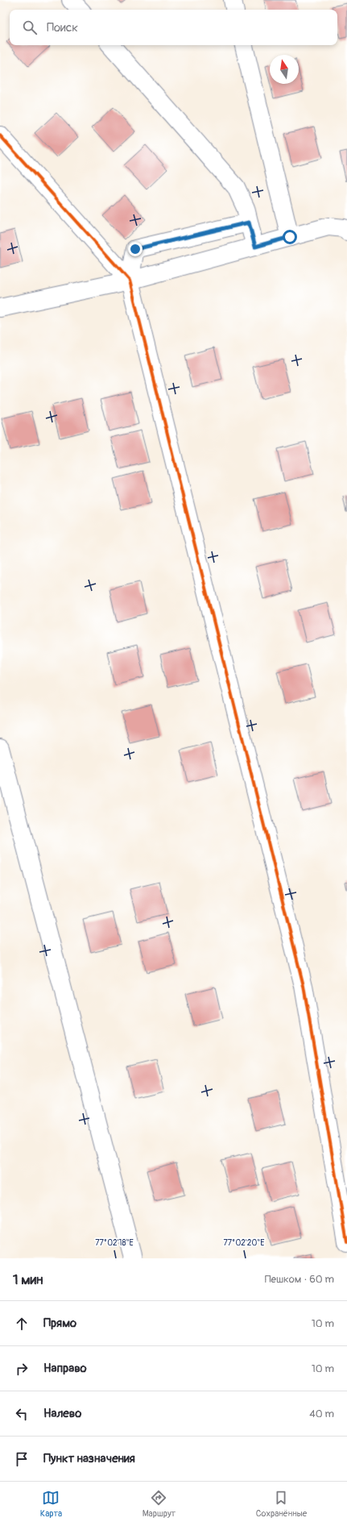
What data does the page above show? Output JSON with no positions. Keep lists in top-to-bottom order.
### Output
{
  "north": "top",
  "page": {
    "search": "Поиск",
    "heading": ["1 мин", "Пешком · 60 m"],
    "list": [
      ["Прямо", "10 m"],
      ["Направо", "10 m"],
      ["Налево", "40 m"],
      "Пункт назначения"
    ],
    "nav": ["Карта", "Маршрут", "Сохранённые"]
  },
  "coordinates": ["77°02'18\"E", "77°02'20\"E"]
}
